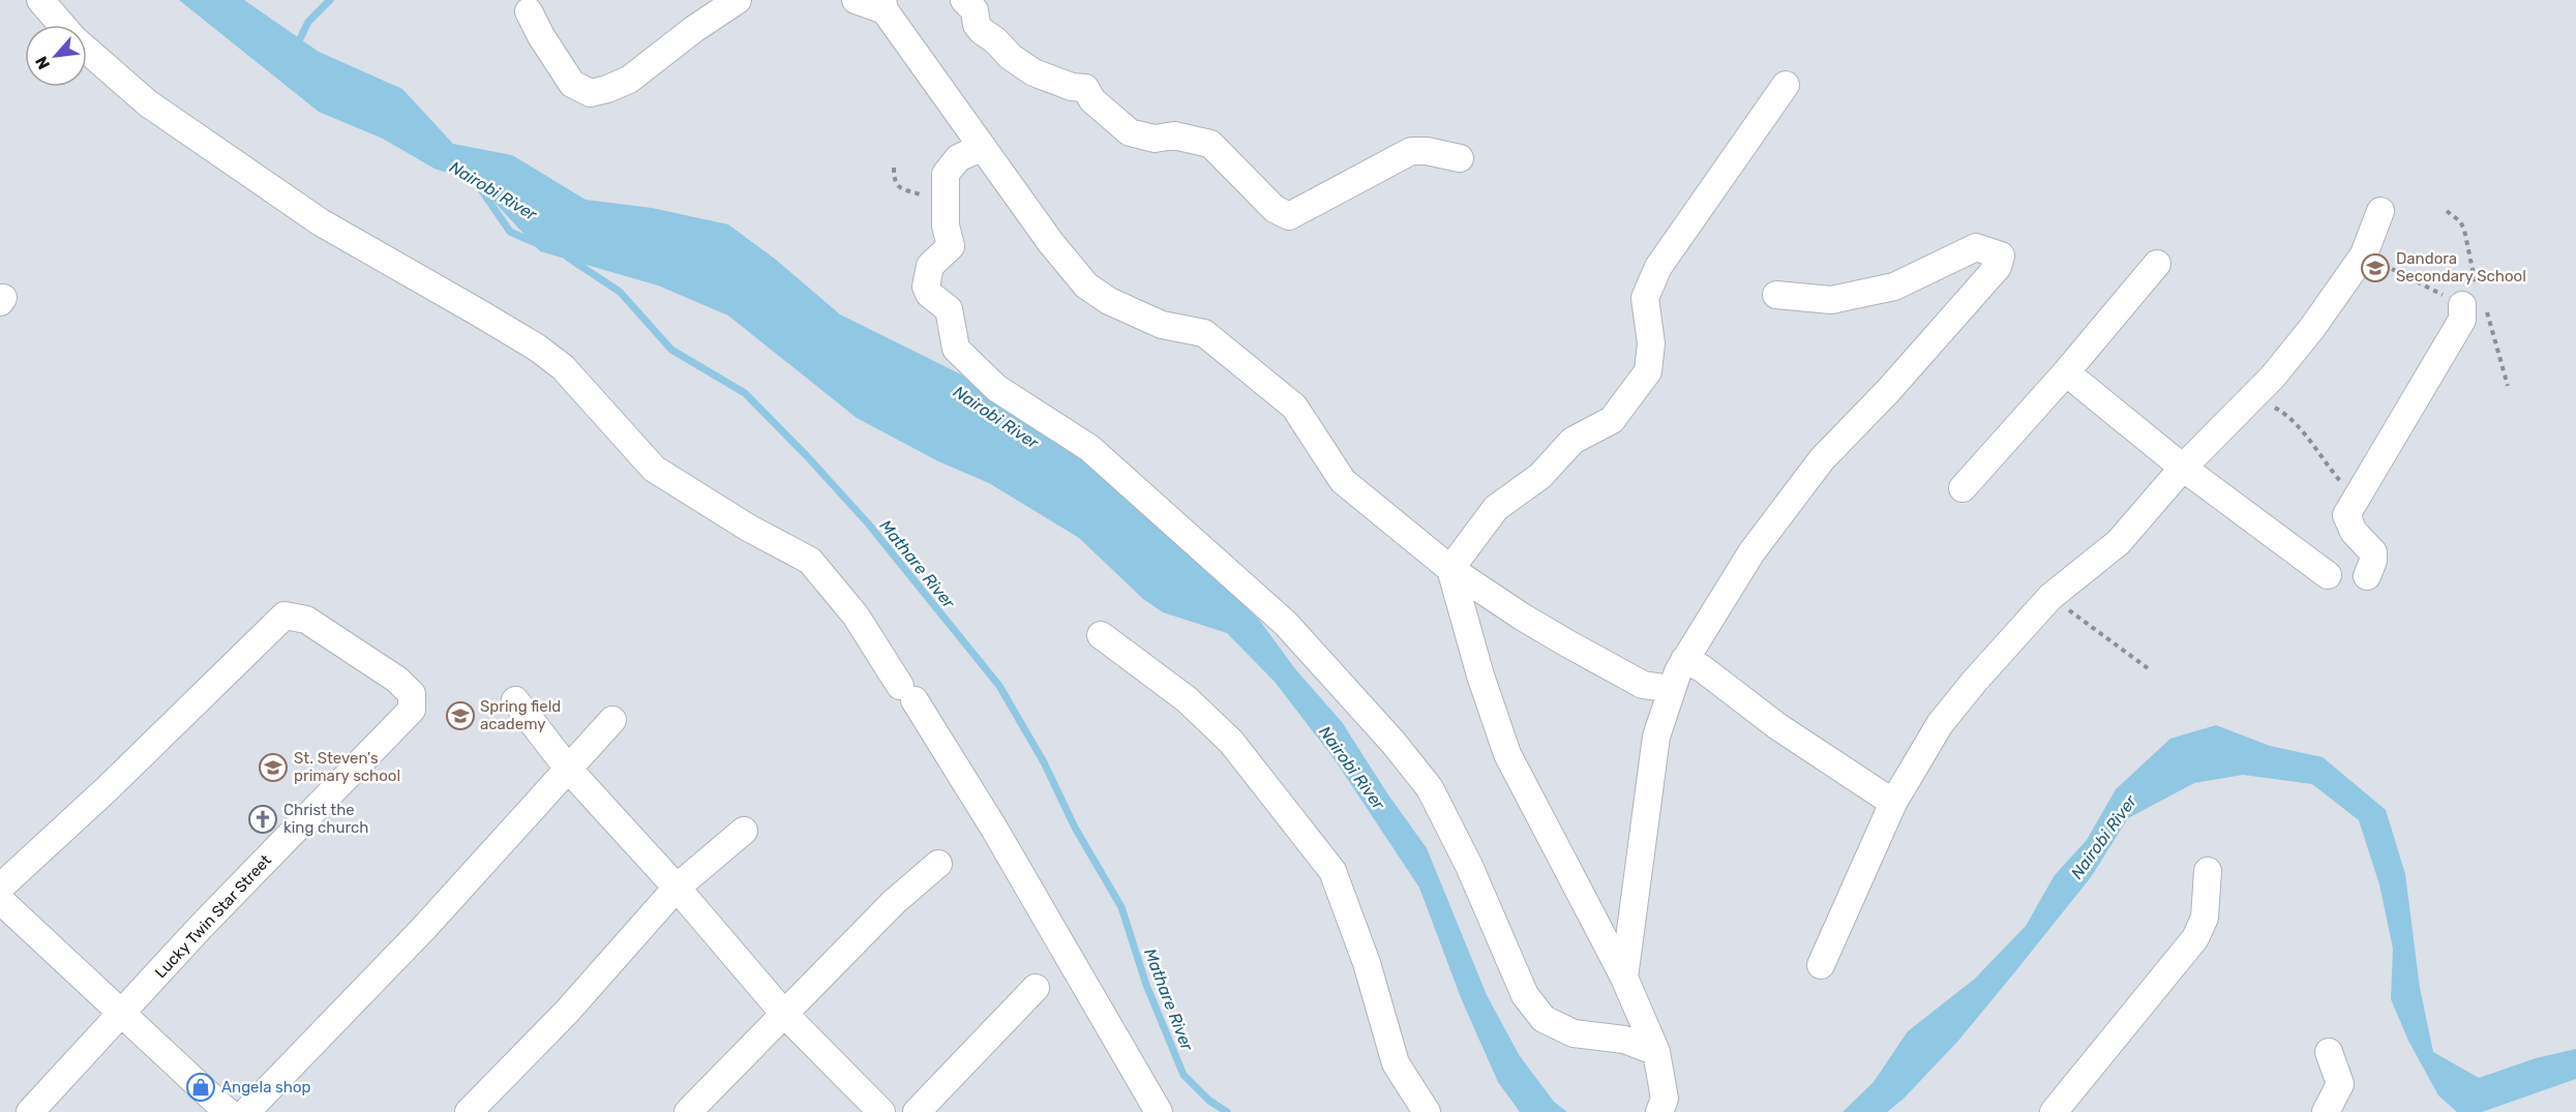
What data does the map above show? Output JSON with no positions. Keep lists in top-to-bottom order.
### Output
{
  "streets": {
    "street": ["Lucky Twin Star Street"]
  },
  "water": ["Nairobi River", "Mathare River"],
  "places": {
    "school or university": ["Dandora Secondary School", "Spring field academy", "St. Steven's primary school"],
    "church": ["Christ the king church"],
    "shop": ["Angela shop"]
  },
  "north": "bottom left"
}
